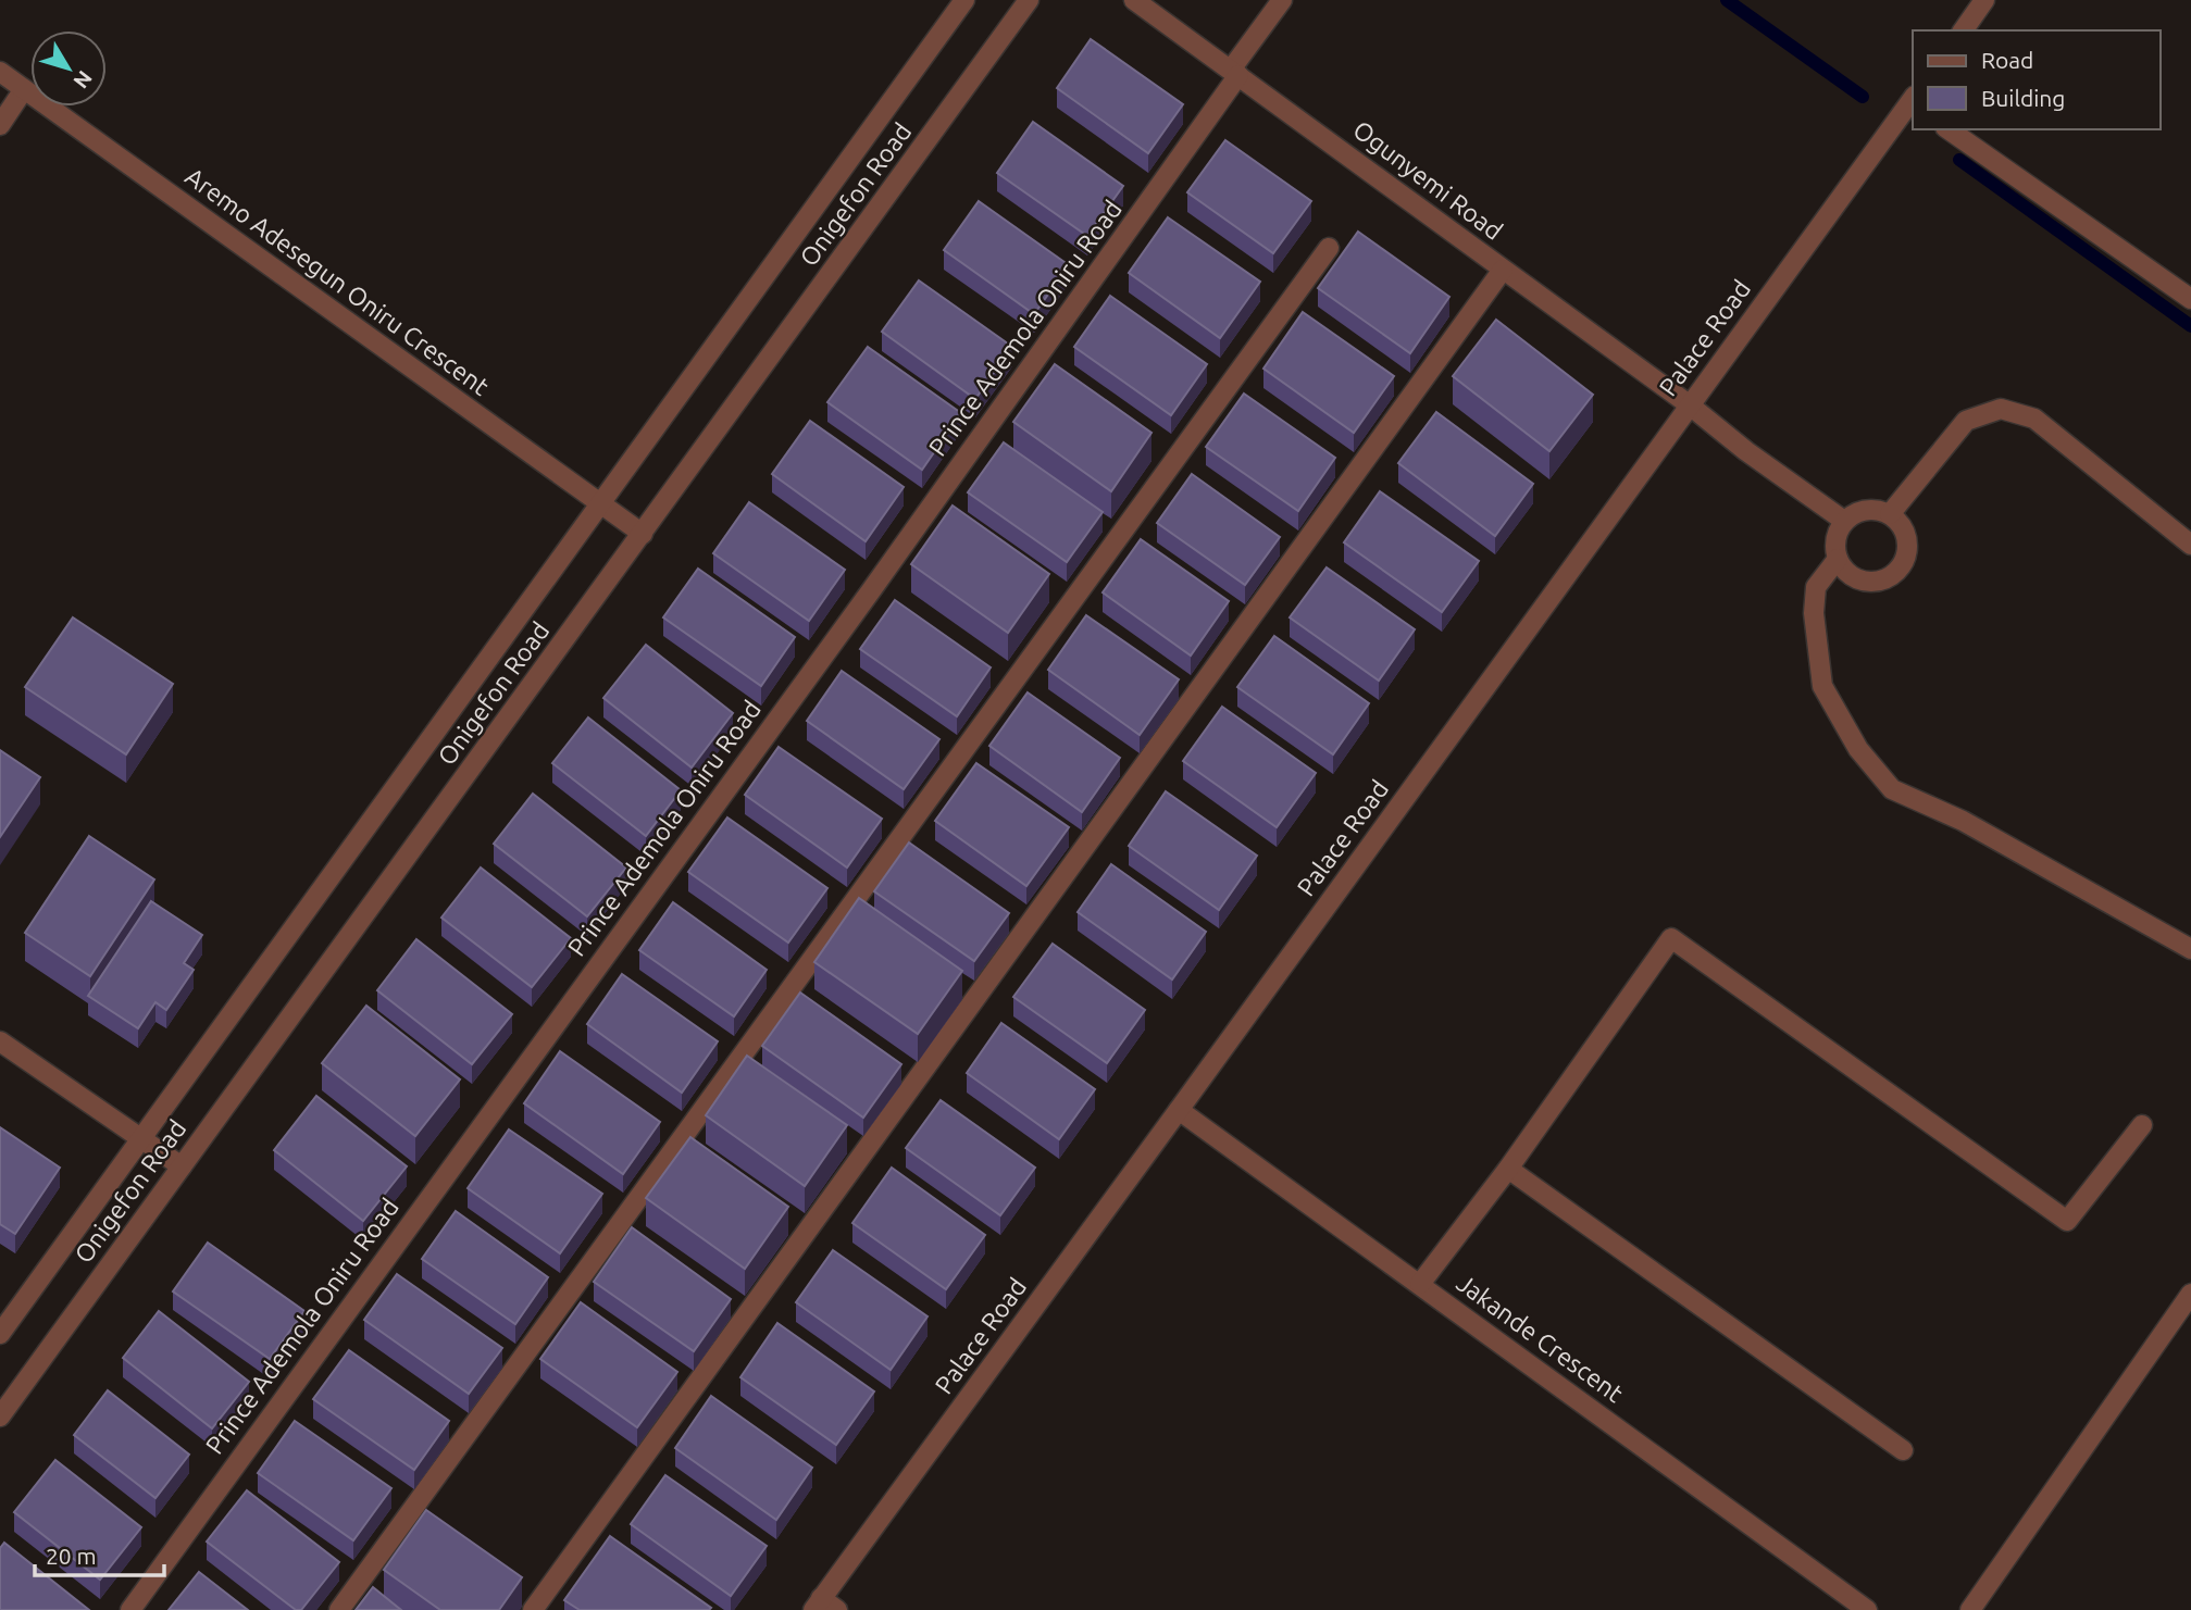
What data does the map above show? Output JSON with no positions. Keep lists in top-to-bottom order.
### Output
{
  "streets": {
    "street": [
      "Ogunyemi Road",
      "Onigefon Road",
      "Aremo Adesegun Oniru Crescent",
      "Prince Ademola Oniru Road",
      "Palace Road",
      "Jakande Crescent"
    ]
  },
  "crossings": [
    ["Ogunyemi Road", "Prince Ademola Oniru Road"],
    ["Ogunyemi Road", "Palace Road"],
    ["Onigefon Road", "Aremo Adesegun Oniru Crescent"],
    ["Palace Road", "Jakande Crescent"]
  ],
  "legend": ["Road", "Building"],
  "scale_bar": "20 m",
  "north": "bottom right"
}
